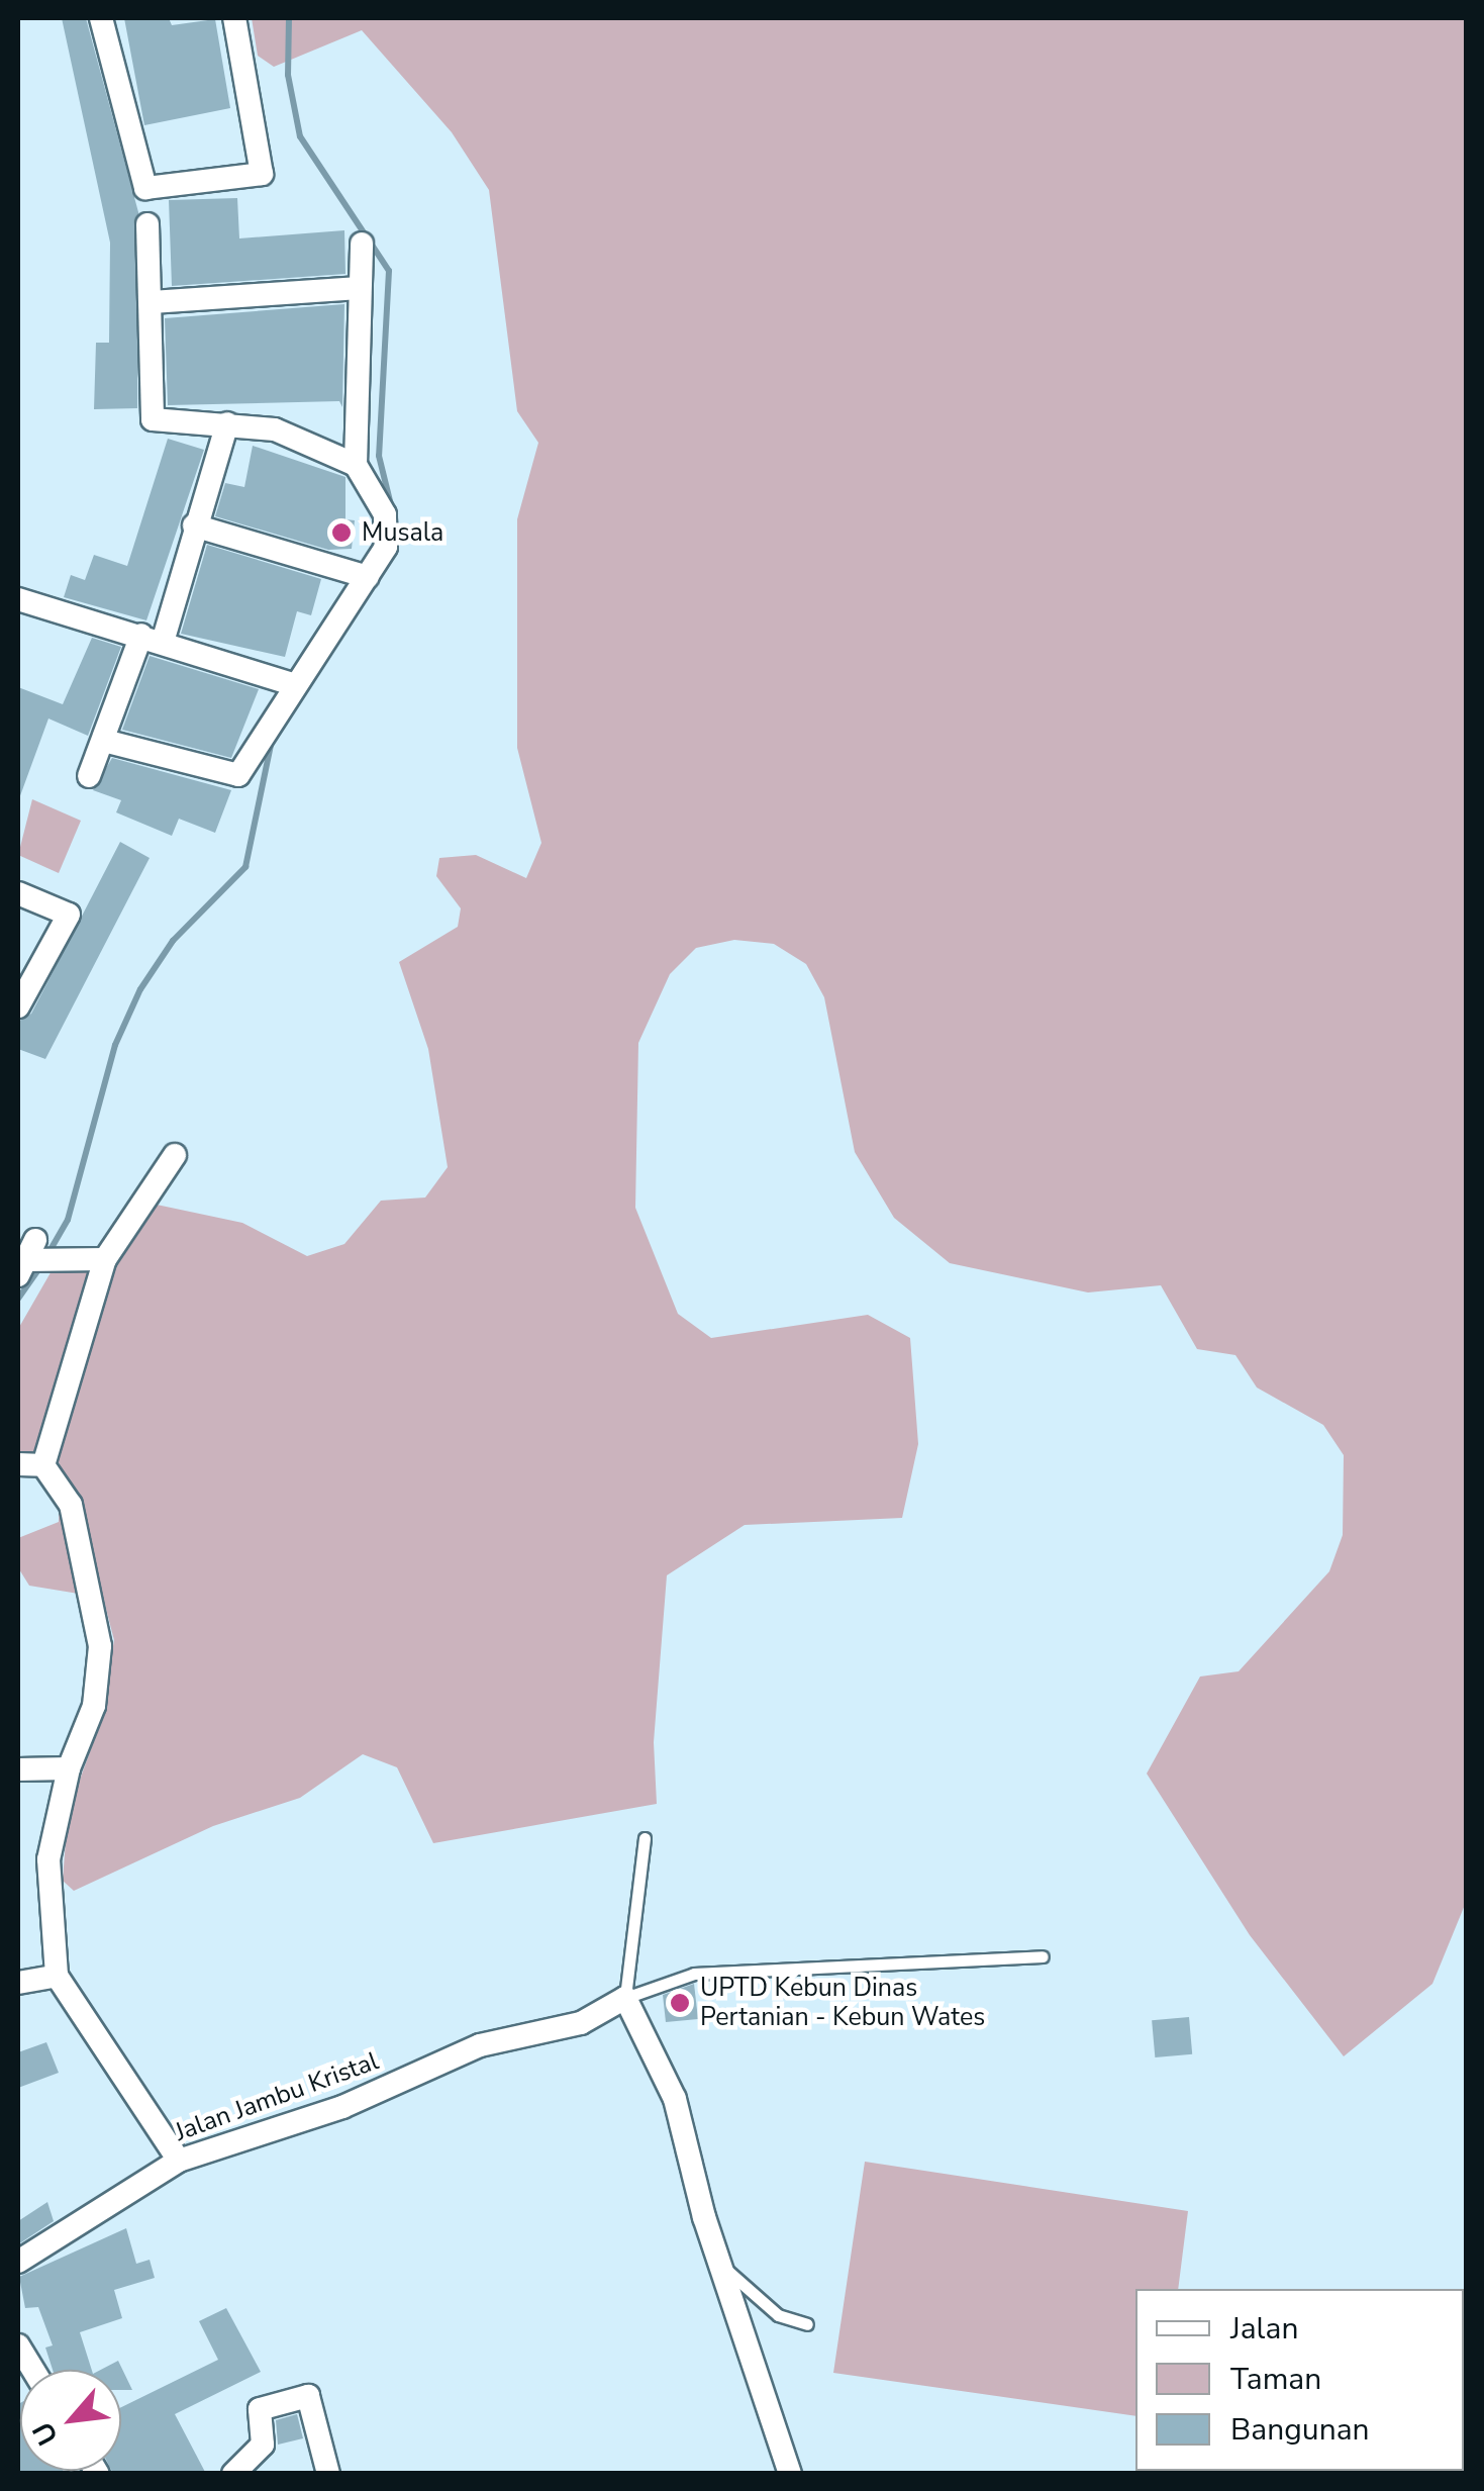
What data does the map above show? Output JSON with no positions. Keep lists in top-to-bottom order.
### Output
{
  "streets": {
    "street": ["Jalan Jambu Kristal"]
  },
  "places": ["Musala", "UPTD Kebun Dinas Pertanian - Kebun Wates"],
  "legend": ["Jalan", "Taman", "Bangunan"],
  "north": "bottom left"
}
